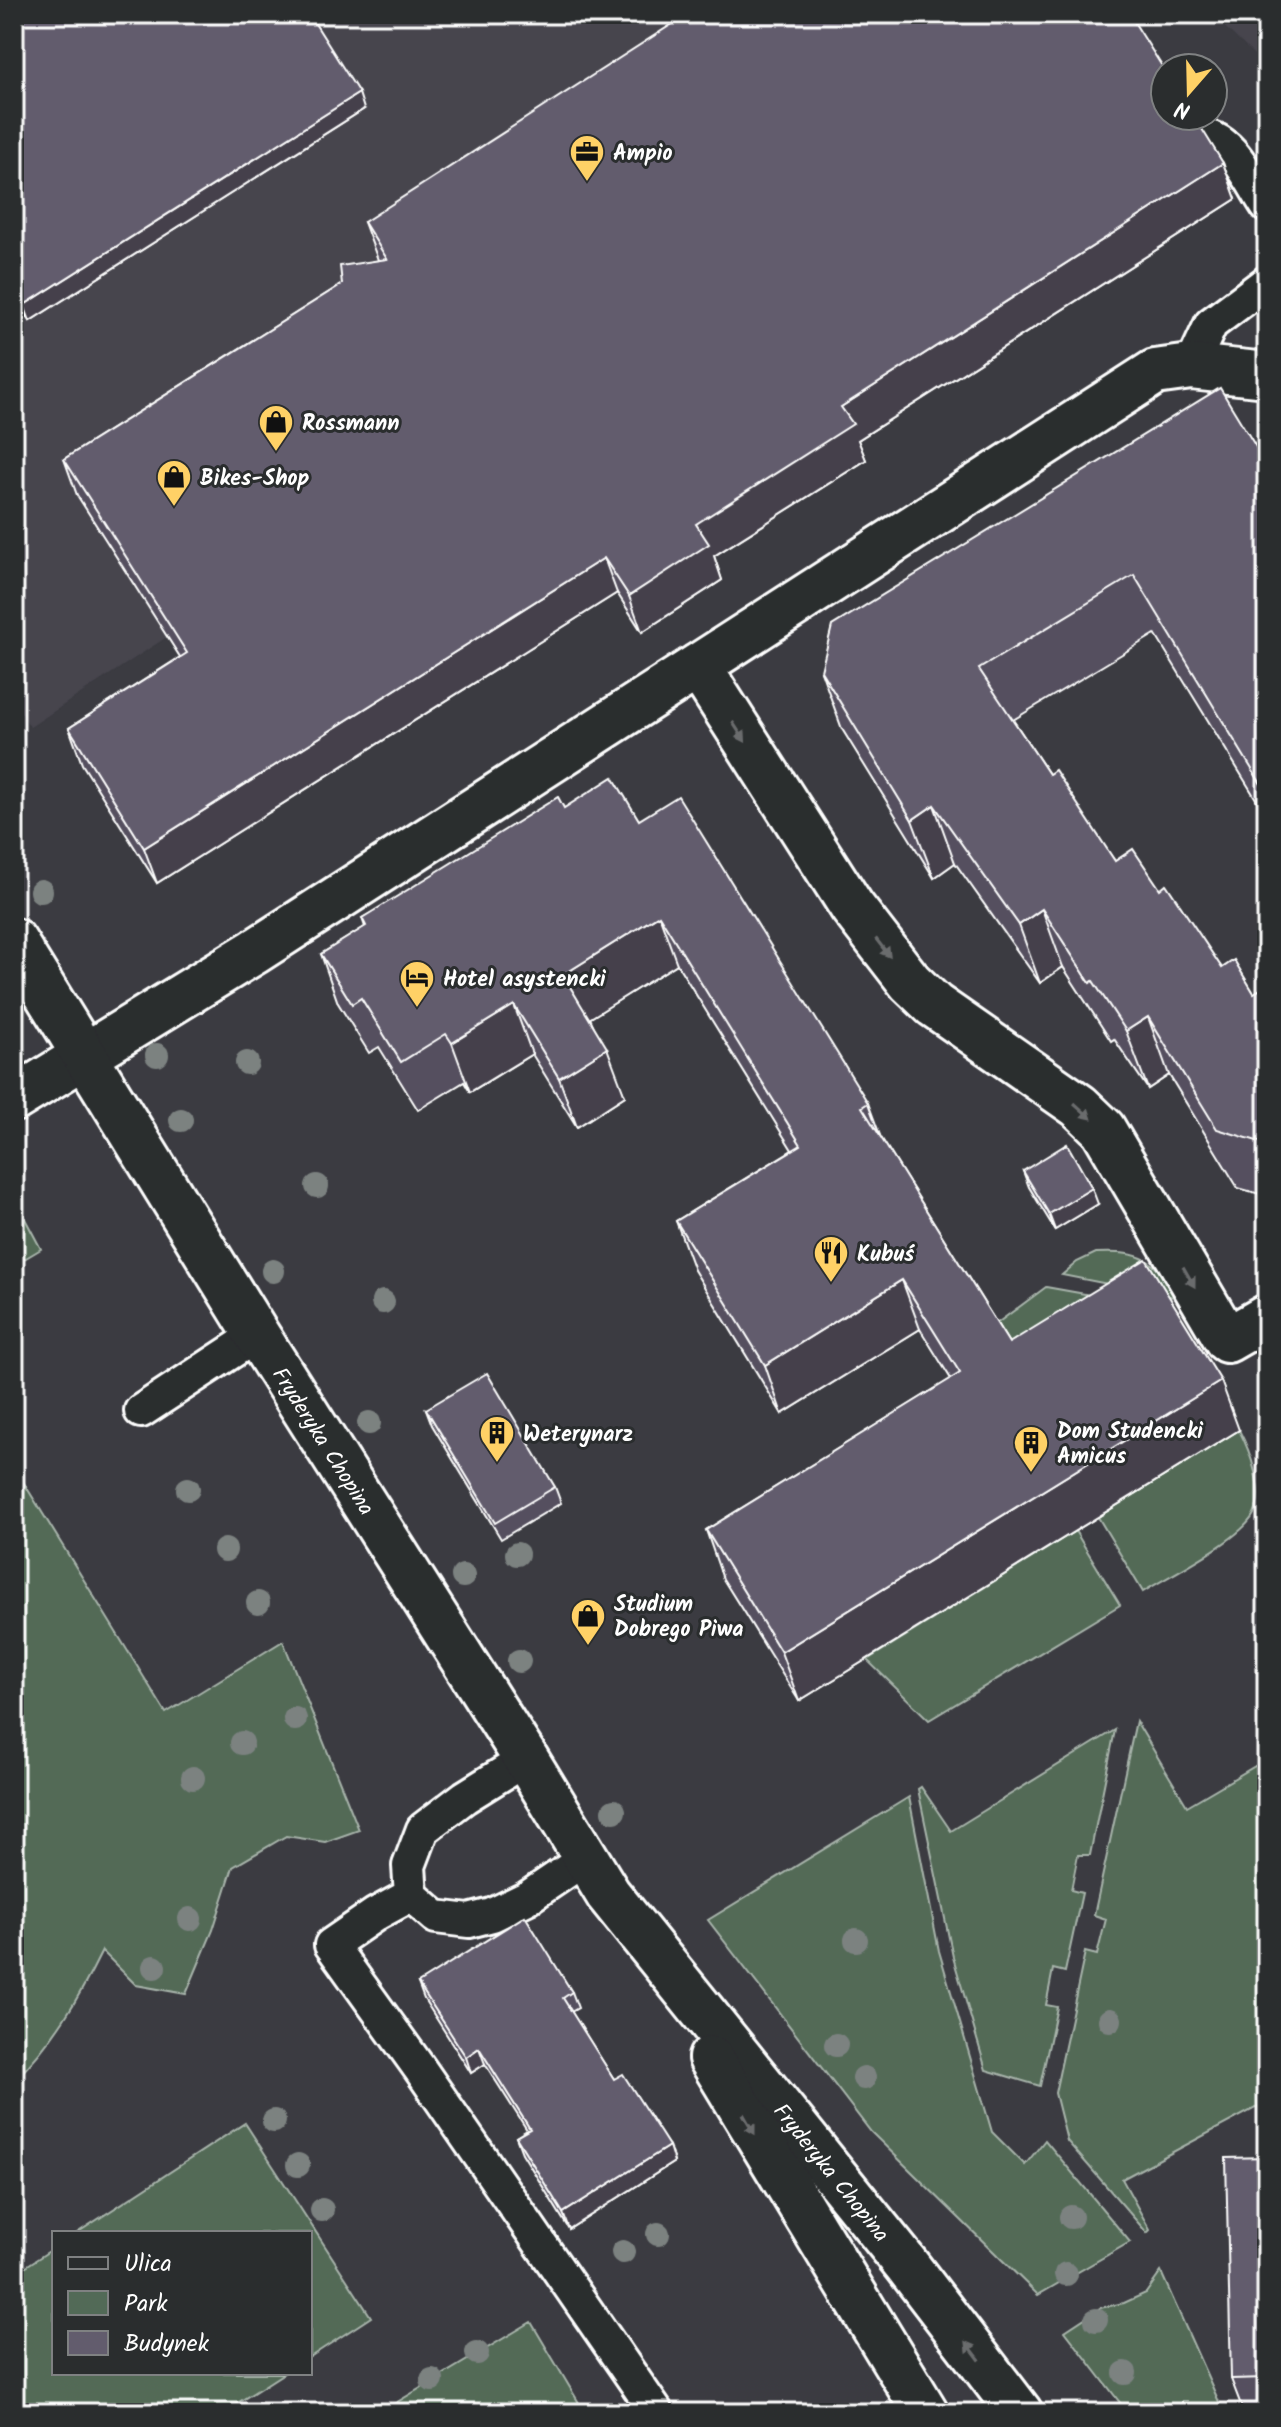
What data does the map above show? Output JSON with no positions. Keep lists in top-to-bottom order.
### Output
{
  "streets": {
    "street": ["Fryderyka Chopina"]
  },
  "places": {
    "office": ["Ampio"],
    "shop": ["Rossmann", "Bikes-Shop", "Studium Dobrego Piwa"],
    "hotel": ["Hotel asystencki"],
    "restaurant": ["Kubuś"],
    "building": ["Weterynarz", "Dom Studencki Amicus"]
  },
  "legend": ["Ulica", "Park", "Budynek"],
  "north": "bottom"
}
